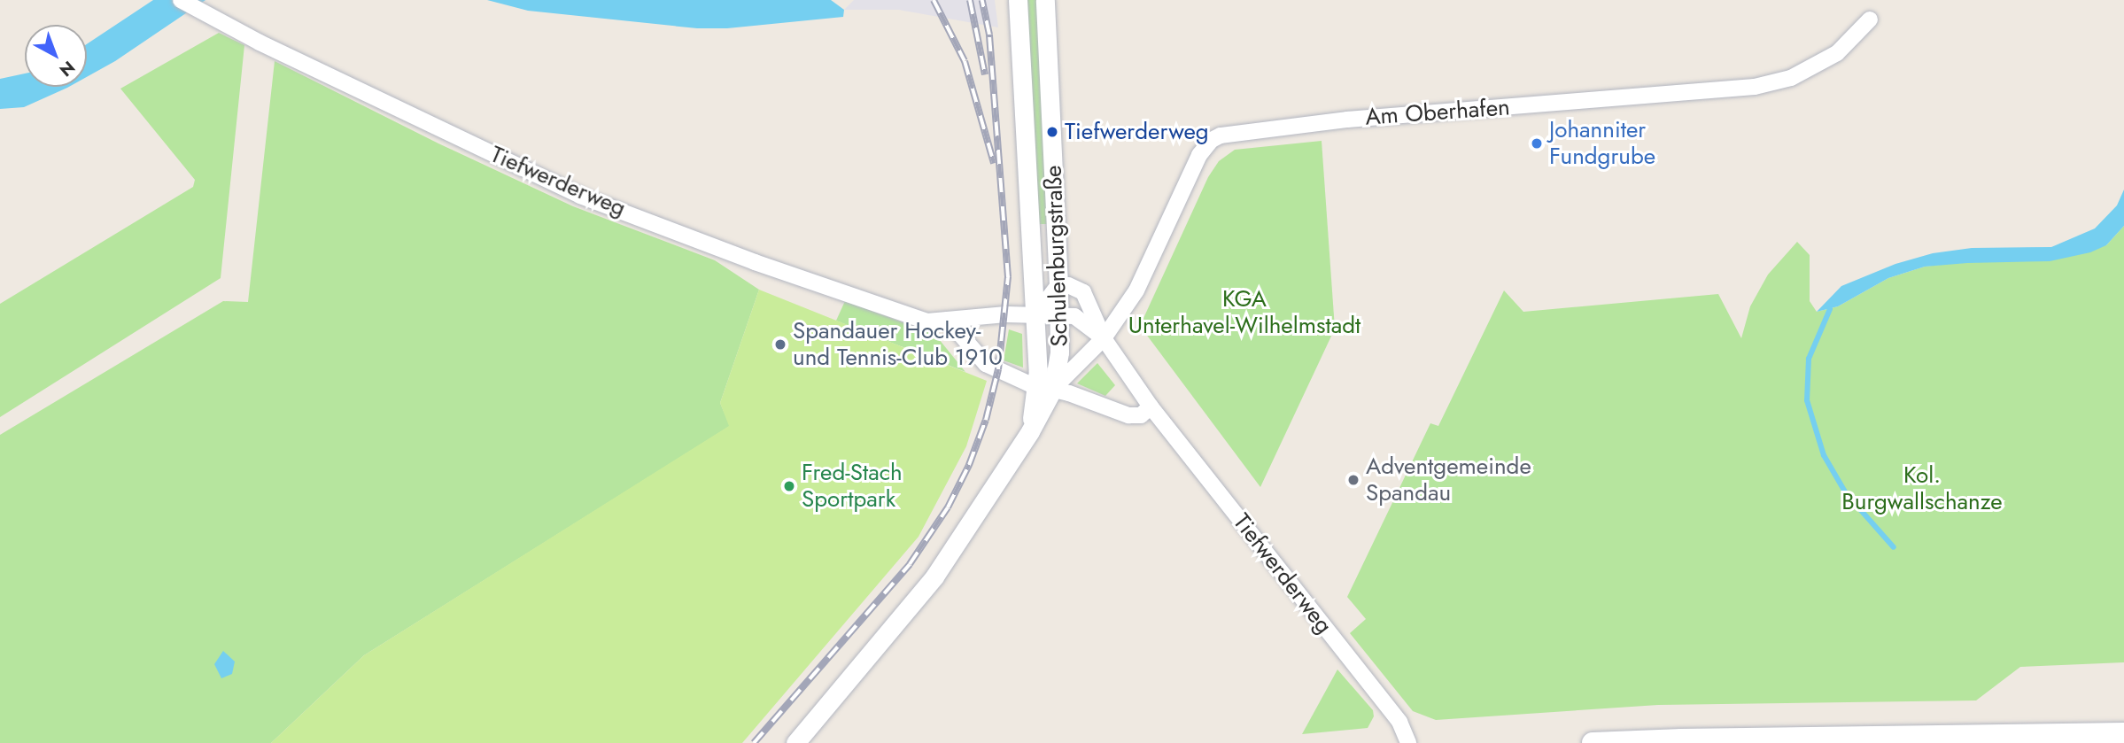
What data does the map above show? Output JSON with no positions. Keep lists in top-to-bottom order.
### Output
{
  "streets": {
    "street": ["Am Oberhafen", "Tiefwerderweg", "Schulenburgstraße"]
  },
  "crossings": [
    ["Am Oberhafen", "Tiefwerderweg"],
    ["Tiefwerderweg", "Schulenburgstraße"]
  ],
  "parks": ["KGA Unterhavel-Wilhelmstadt", "Kol. Burgwallschanze"],
  "places": [
    "Tiefwerderweg",
    "Johanniter Fundgrube",
    "Spandauer Hockey- und Tennis-Club 1910",
    "Adventgemeinde Spandau",
    "Fred-Stach Sportpark"
  ],
  "north": "bottom right"
}
